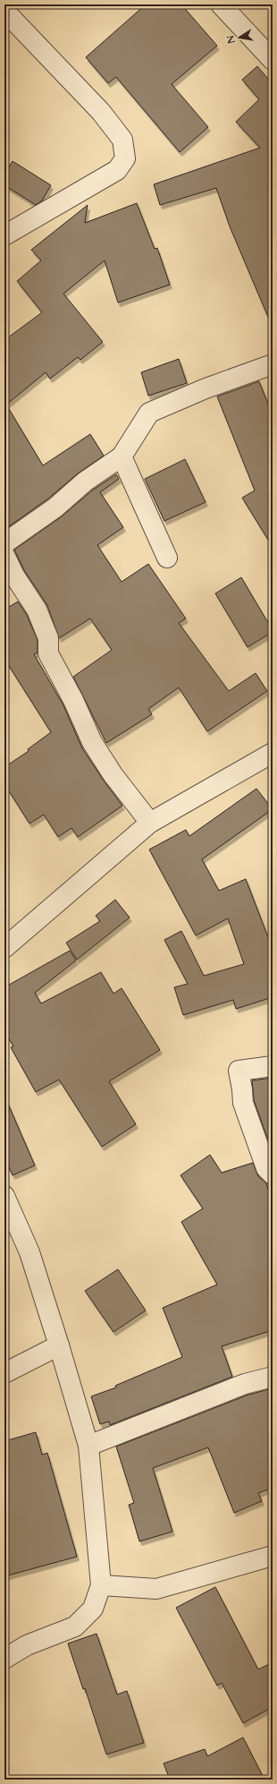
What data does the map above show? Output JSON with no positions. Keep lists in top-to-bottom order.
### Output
{
  "north": "left"
}
